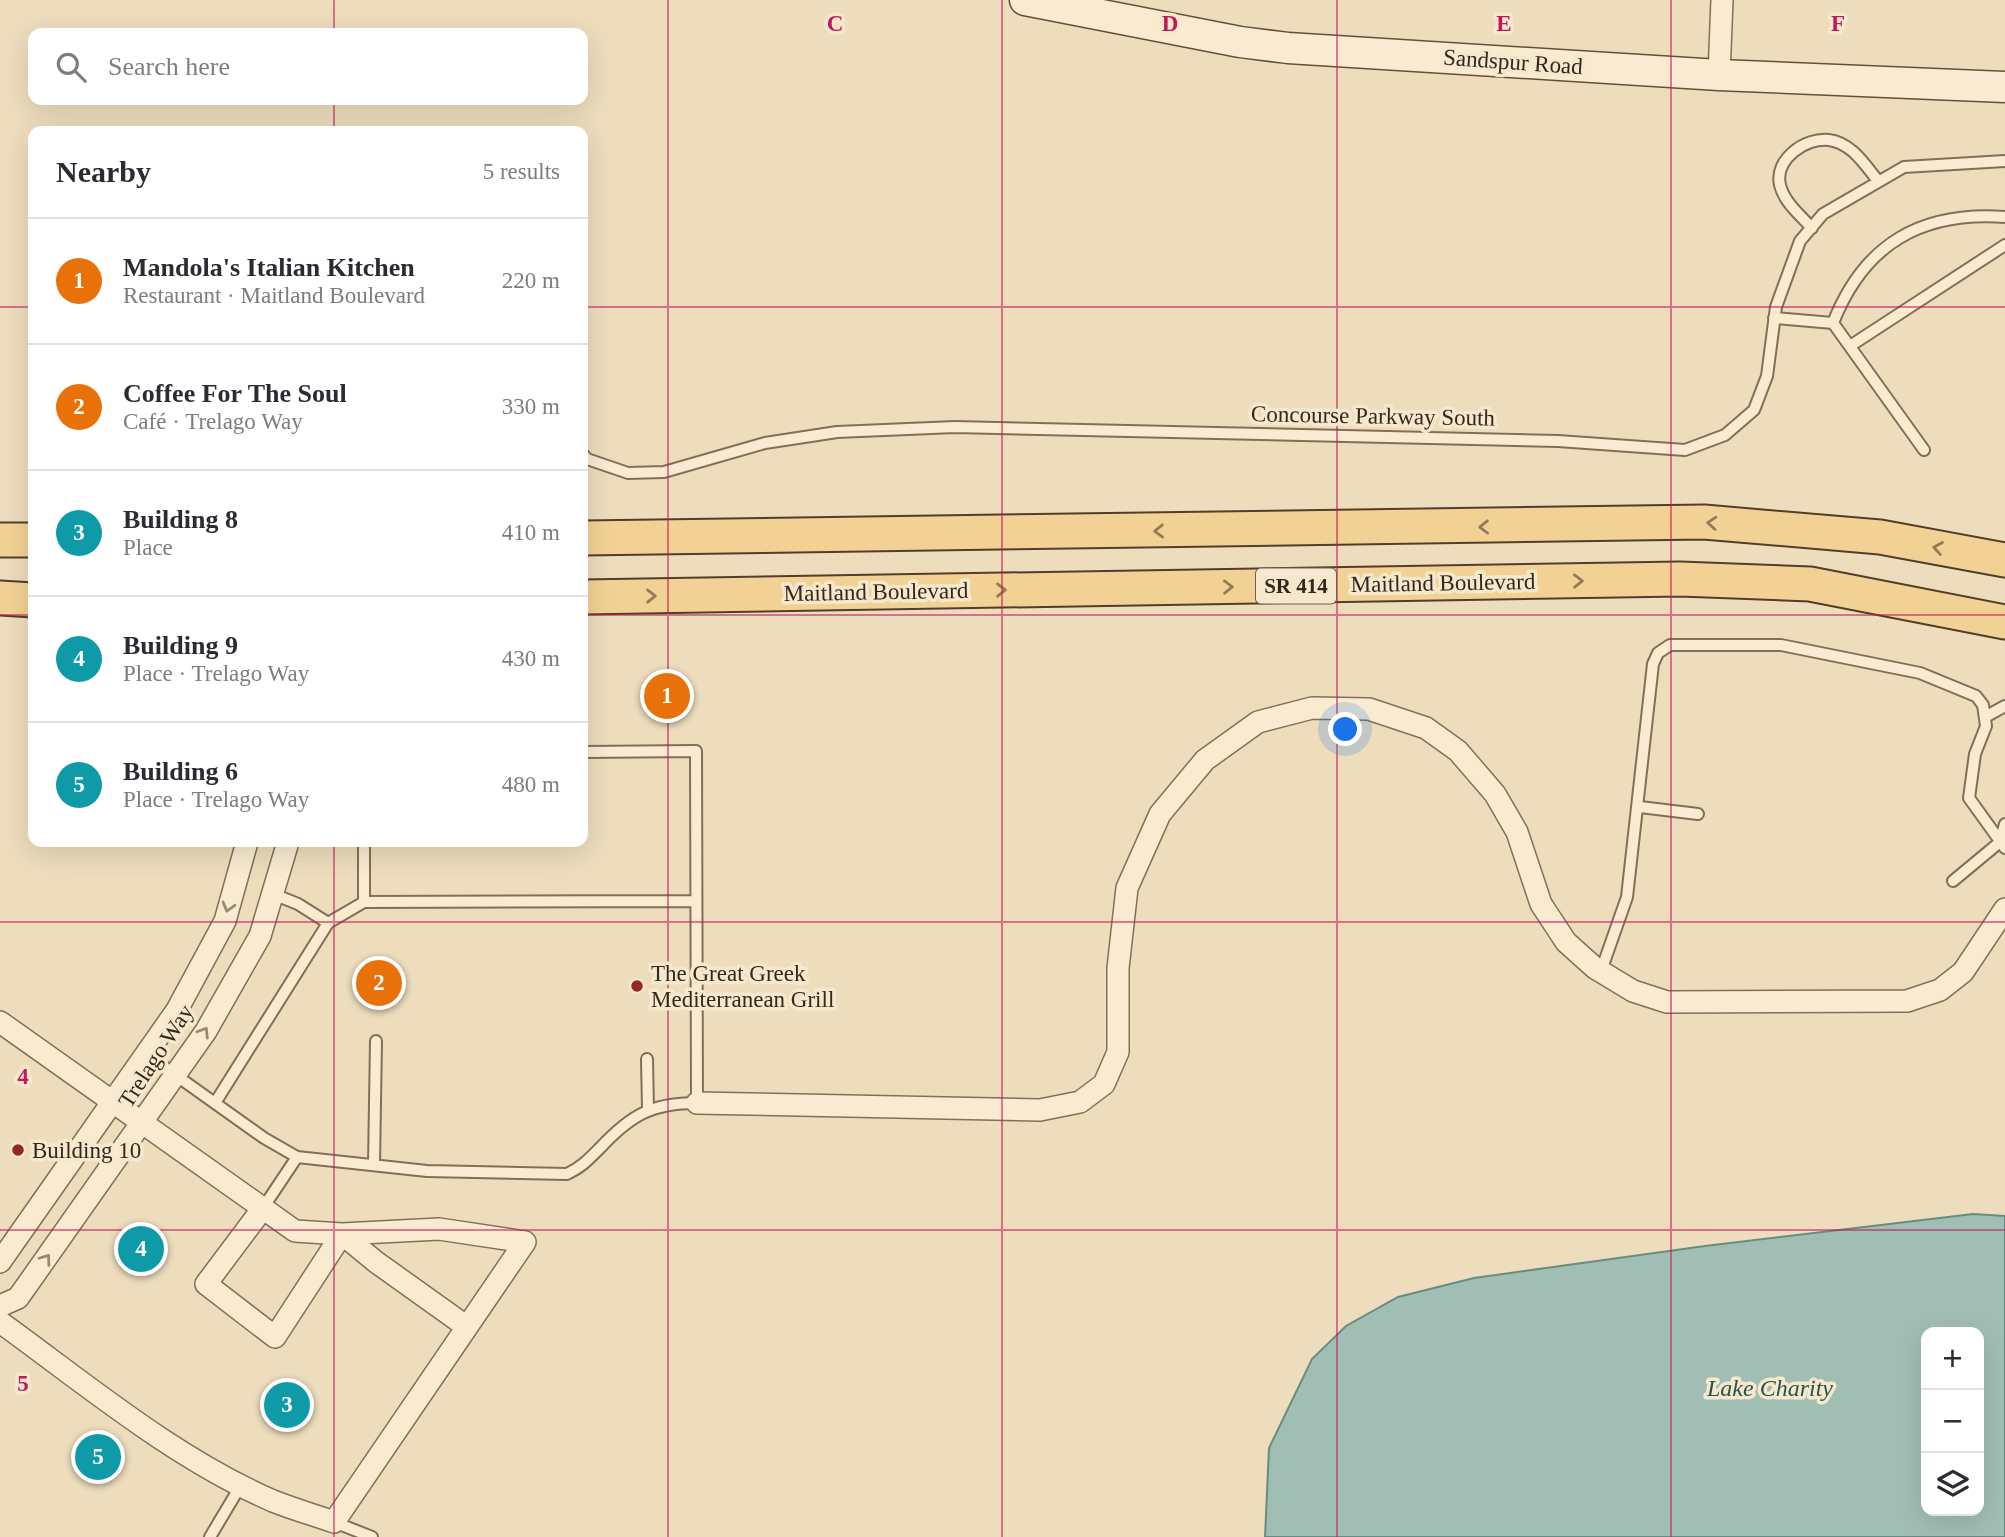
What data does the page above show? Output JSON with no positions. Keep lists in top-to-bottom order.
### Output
{
  "streets": {
    "main road": ["Maitland Boulevard", "SR 414"],
    "street": ["Sandspur Road", "Trelago Way"],
    "lane": ["Concourse Parkway South"]
  },
  "water": ["Lake Charity"],
  "places": ["The Great Greek Mediterranean Grill", "Building 10"],
  "page": {
    "search": "Search here",
    "heading": ["Nearby", "5 results"],
    "list": [
      {
        "mark": "1",
        "name": "Mandola's Italian Kitchen",
        "note": "Restaurant · Maitland Boulevard",
        "value": "220 m"
      },
      {
        "mark": "2",
        "name": "Coffee For The Soul",
        "note": "Café · Trelago Way",
        "value": "330 m"
      },
      {
        "mark": "3",
        "name": "Building 8",
        "note": "Place",
        "value": "410 m"
      },
      {
        "mark": "4",
        "name": "Building 9",
        "note": "Place · Trelago Way",
        "value": "430 m"
      },
      {
        "mark": "5",
        "name": "Building 6",
        "note": "Place · Trelago Way",
        "value": "480 m"
      }
    ],
    "pins": [
      "1",
      "2",
      "4",
      "3",
      "5"
    ],
    "map_buttons": ["+", "−"]
  },
  "grid": {
    "columns": [
      "C",
      "D",
      "E",
      "F"
    ],
    "rows": ["4", "5"]
  }
}
